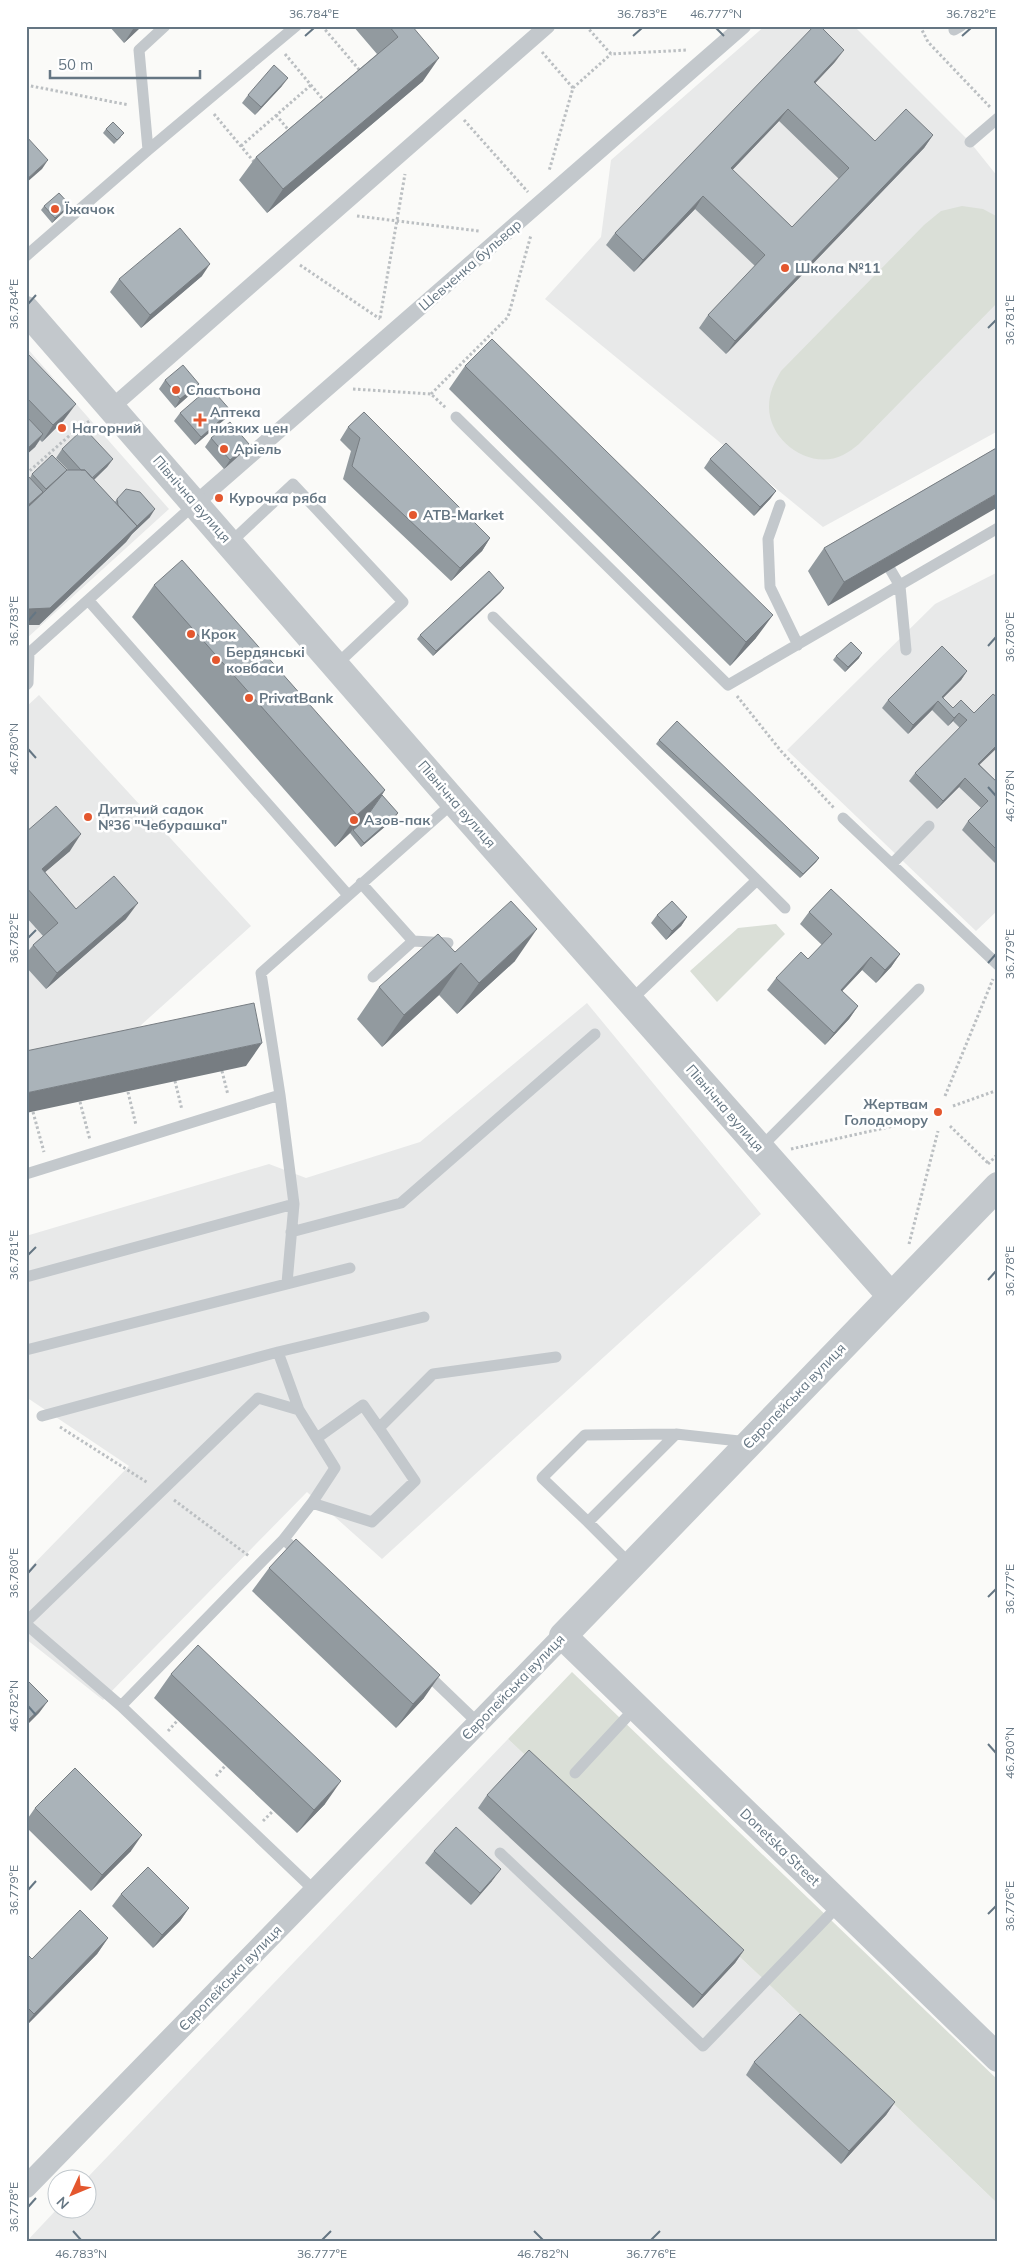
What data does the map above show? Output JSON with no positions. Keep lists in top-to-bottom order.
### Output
{
  "streets": {
    "street": [
      "Шевченка бульвар",
      "Північна вулиця",
      "Європейська вулиця",
      "Donetska Street"
    ]
  },
  "crossings": [
    ["Шевченка бульвар", "Північна вулиця"],
    ["Північна вулиця", "Європейська вулиця"],
    ["Європейська вулиця", "Donetska Street"]
  ],
  "places": {
    "other": [
      "Їжачок",
      "Школа №11",
      "Сластьона",
      "Нагорний",
      "Аріель",
      "Курочка ряба",
      "ATB-Market",
      "Крок",
      "Бердянські ковбаси",
      "PrivatBank",
      "Дитячий садок №36 \"Чебурашка\"",
      "Азов-пак",
      "Жертвам Голодомору"
    ],
    "health": ["Аптека низких цен"]
  },
  "scale_bar": "50 m",
  "north": "bottom left",
  "coordinates": [
    "36.784°E",
    "36.783°E",
    "46.777°N",
    "36.782°E",
    "36.781°E",
    "36.780°E",
    "46.780°N",
    "46.778°N",
    "36.779°E",
    "36.778°E",
    "36.777°E",
    "46.782°N",
    "36.776°E",
    "46.783°N"
  ]
}
